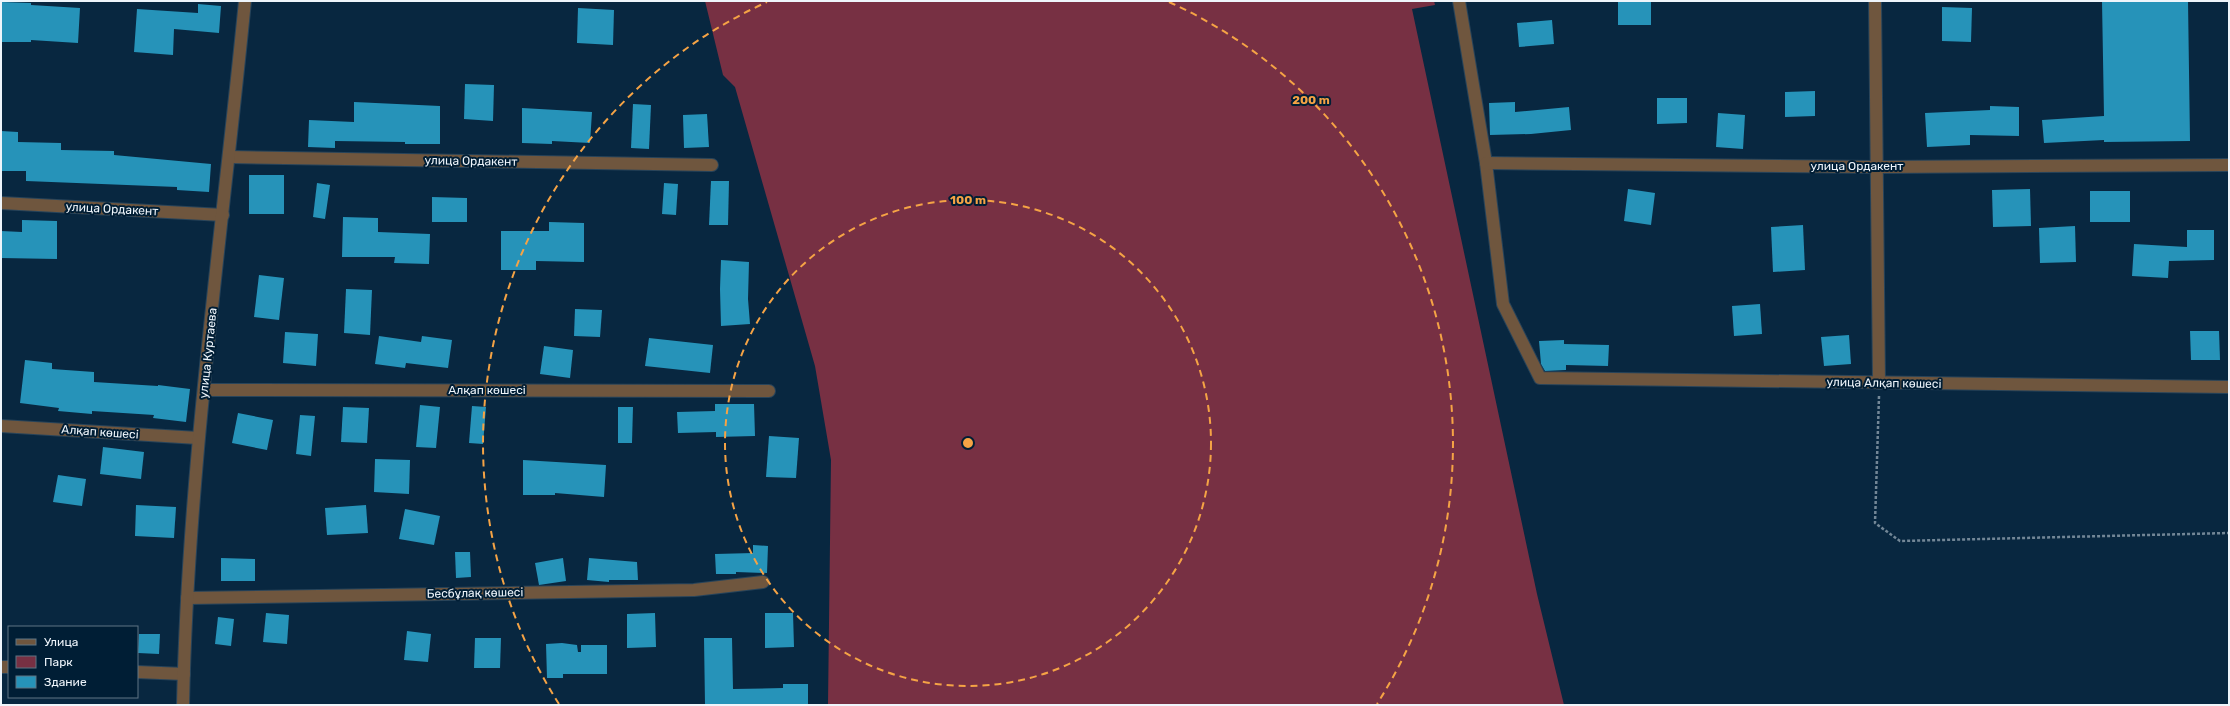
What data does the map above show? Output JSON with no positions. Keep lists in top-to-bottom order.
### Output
{
  "streets": {
    "street": [
      "улица Ордакент",
      "улица Куртаева",
      "улица Алқап көшесі",
      "Алқап көшесі",
      "Бесбұлақ көшесі"
    ]
  },
  "crossings": [
    ["улица Ордакент", "улица Куртаева"],
    ["улица Ордакент", "улица Алқап көшесі"],
    ["улица Куртаева", "Алқап көшесі"],
    ["улица Куртаева", "Бесбұлақ көшесі"]
  ],
  "legend": ["Улица", "Парк", "Здание"],
  "rings": ["200 m", "100 m"]
}
